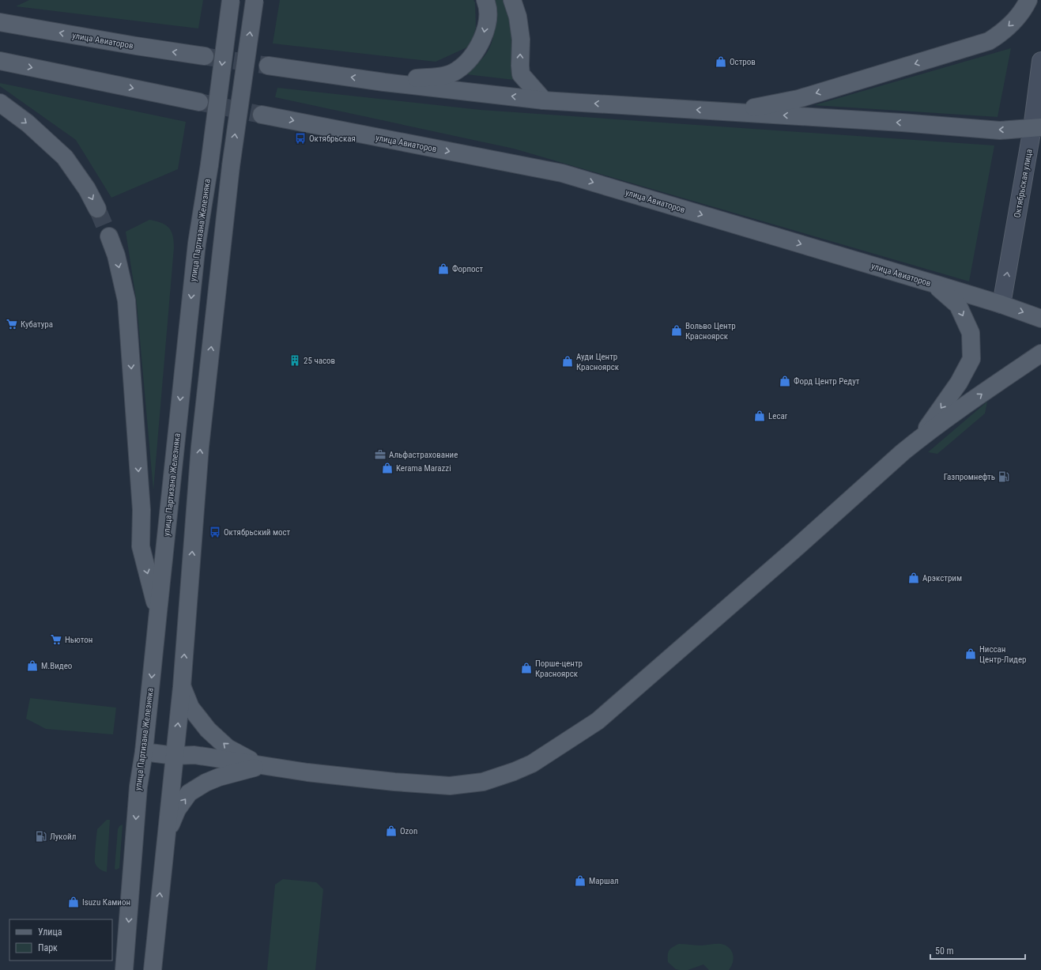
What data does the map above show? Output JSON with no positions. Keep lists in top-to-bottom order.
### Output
{
  "streets": {
    "main road": ["улица Авиаторов", "улица Партизана Железняка"],
    "street": ["Октябрьская улица"]
  },
  "crossings": [
    ["улица Авиаторов", "Октябрьская улица"]
  ],
  "one_way": ["Октябрьская улица"],
  "places": {
    "shop": [
      "Остров",
      "Форпост",
      "Вольво Центр Красноярск",
      "Ауди Центр Красноярск",
      "Форд Центр Редут",
      "Lecar",
      "Kerama Marazzi",
      "Арэкстрим",
      "Ниссан Центр-Лидер",
      "М.Видео",
      "Порше-центр Красноярск",
      "Ozon",
      "Маршал",
      "Isuzu Камион"
    ],
    "bus stop": ["Октябрьская", "Октябрьский мост"],
    "supermarket": ["Кубатура", "Ньютон"],
    "building": ["25 часов"],
    "office": ["Альфастрахование"],
    "fuel station": ["Газпромнефть", "Лукойл"]
  },
  "legend": ["Улица", "Парк"],
  "scale_bar": "50 m"
}
